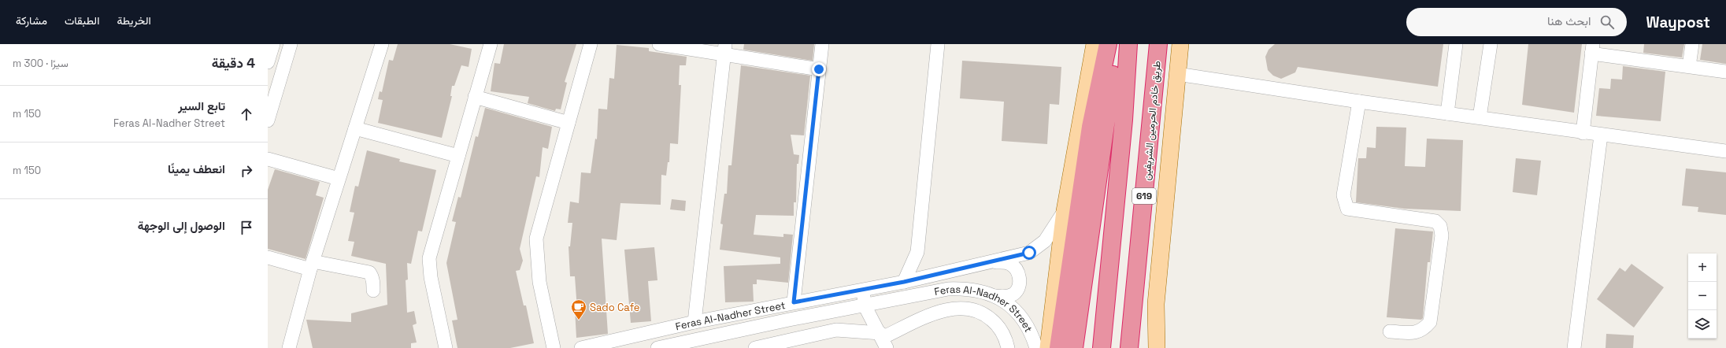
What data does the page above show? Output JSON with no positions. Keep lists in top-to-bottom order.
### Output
{
  "streets": {
    "highway": ["طريق خادم الحرمين الشريفين", "619"],
    "street": ["Feras Al-Nadher Street"]
  },
  "places": {
    "cafe": ["Sado Cafe"]
  },
  "page": {
    "header": "Waypost",
    "search": "ابحث هنا",
    "nav": ["الخريطة", "الطبقات", "مشاركة"],
    "heading": ["4 دقيقة", "سيرًا · 300 m"],
    "list": [
      ["تابع السير", "Feras Al-Nadher Street", "150 m"],
      ["انعطف يمينًا", "150 m"],
      "الوصول إلى الوجهة"
    ],
    "map_buttons": ["+", "−"]
  }
}
